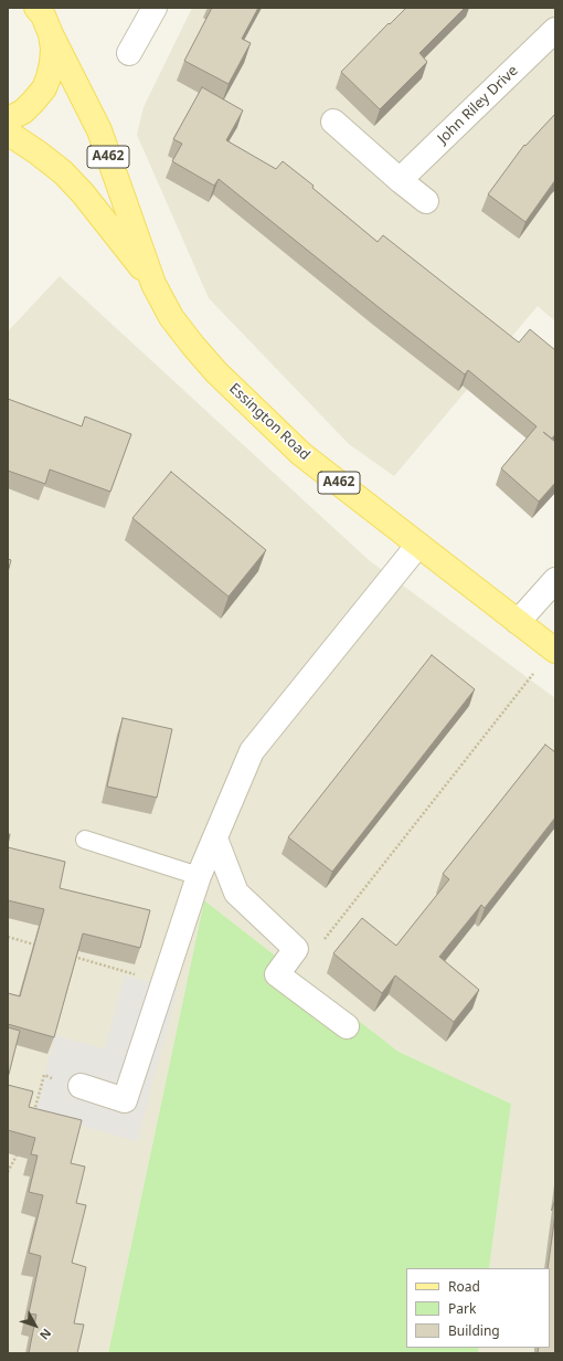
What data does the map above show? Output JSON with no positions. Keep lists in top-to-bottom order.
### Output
{
  "streets": {
    "main road": ["A462", "Essington Road"],
    "street": ["John Riley Drive"]
  },
  "legend": ["Road", "Park", "Building"],
  "north": "bottom right"
}
